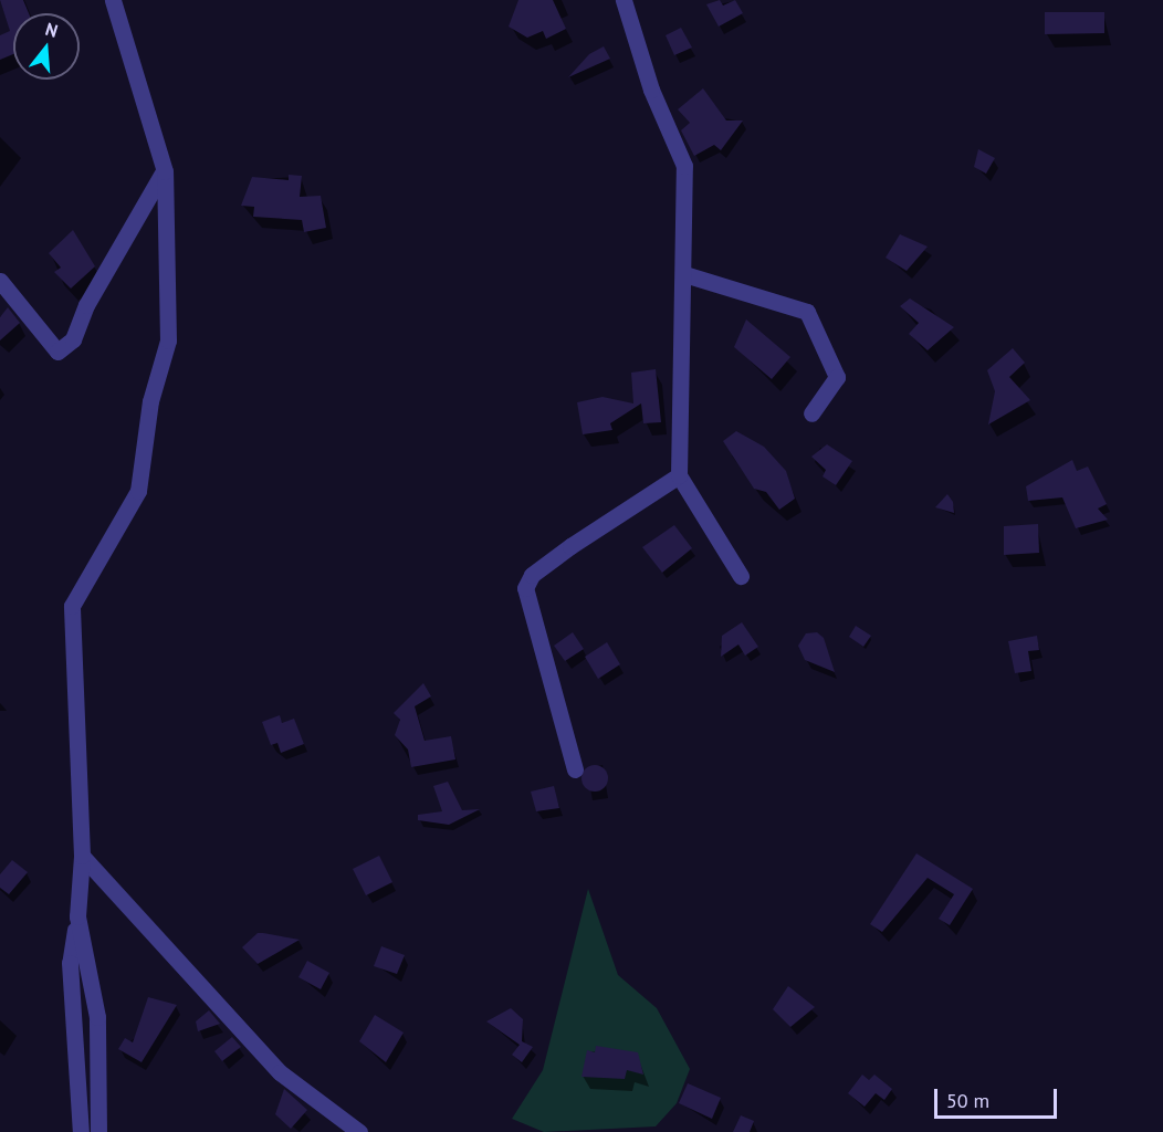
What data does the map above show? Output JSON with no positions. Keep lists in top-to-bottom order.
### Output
{
  "scale_bar": "50 m",
  "north": "top"
}
